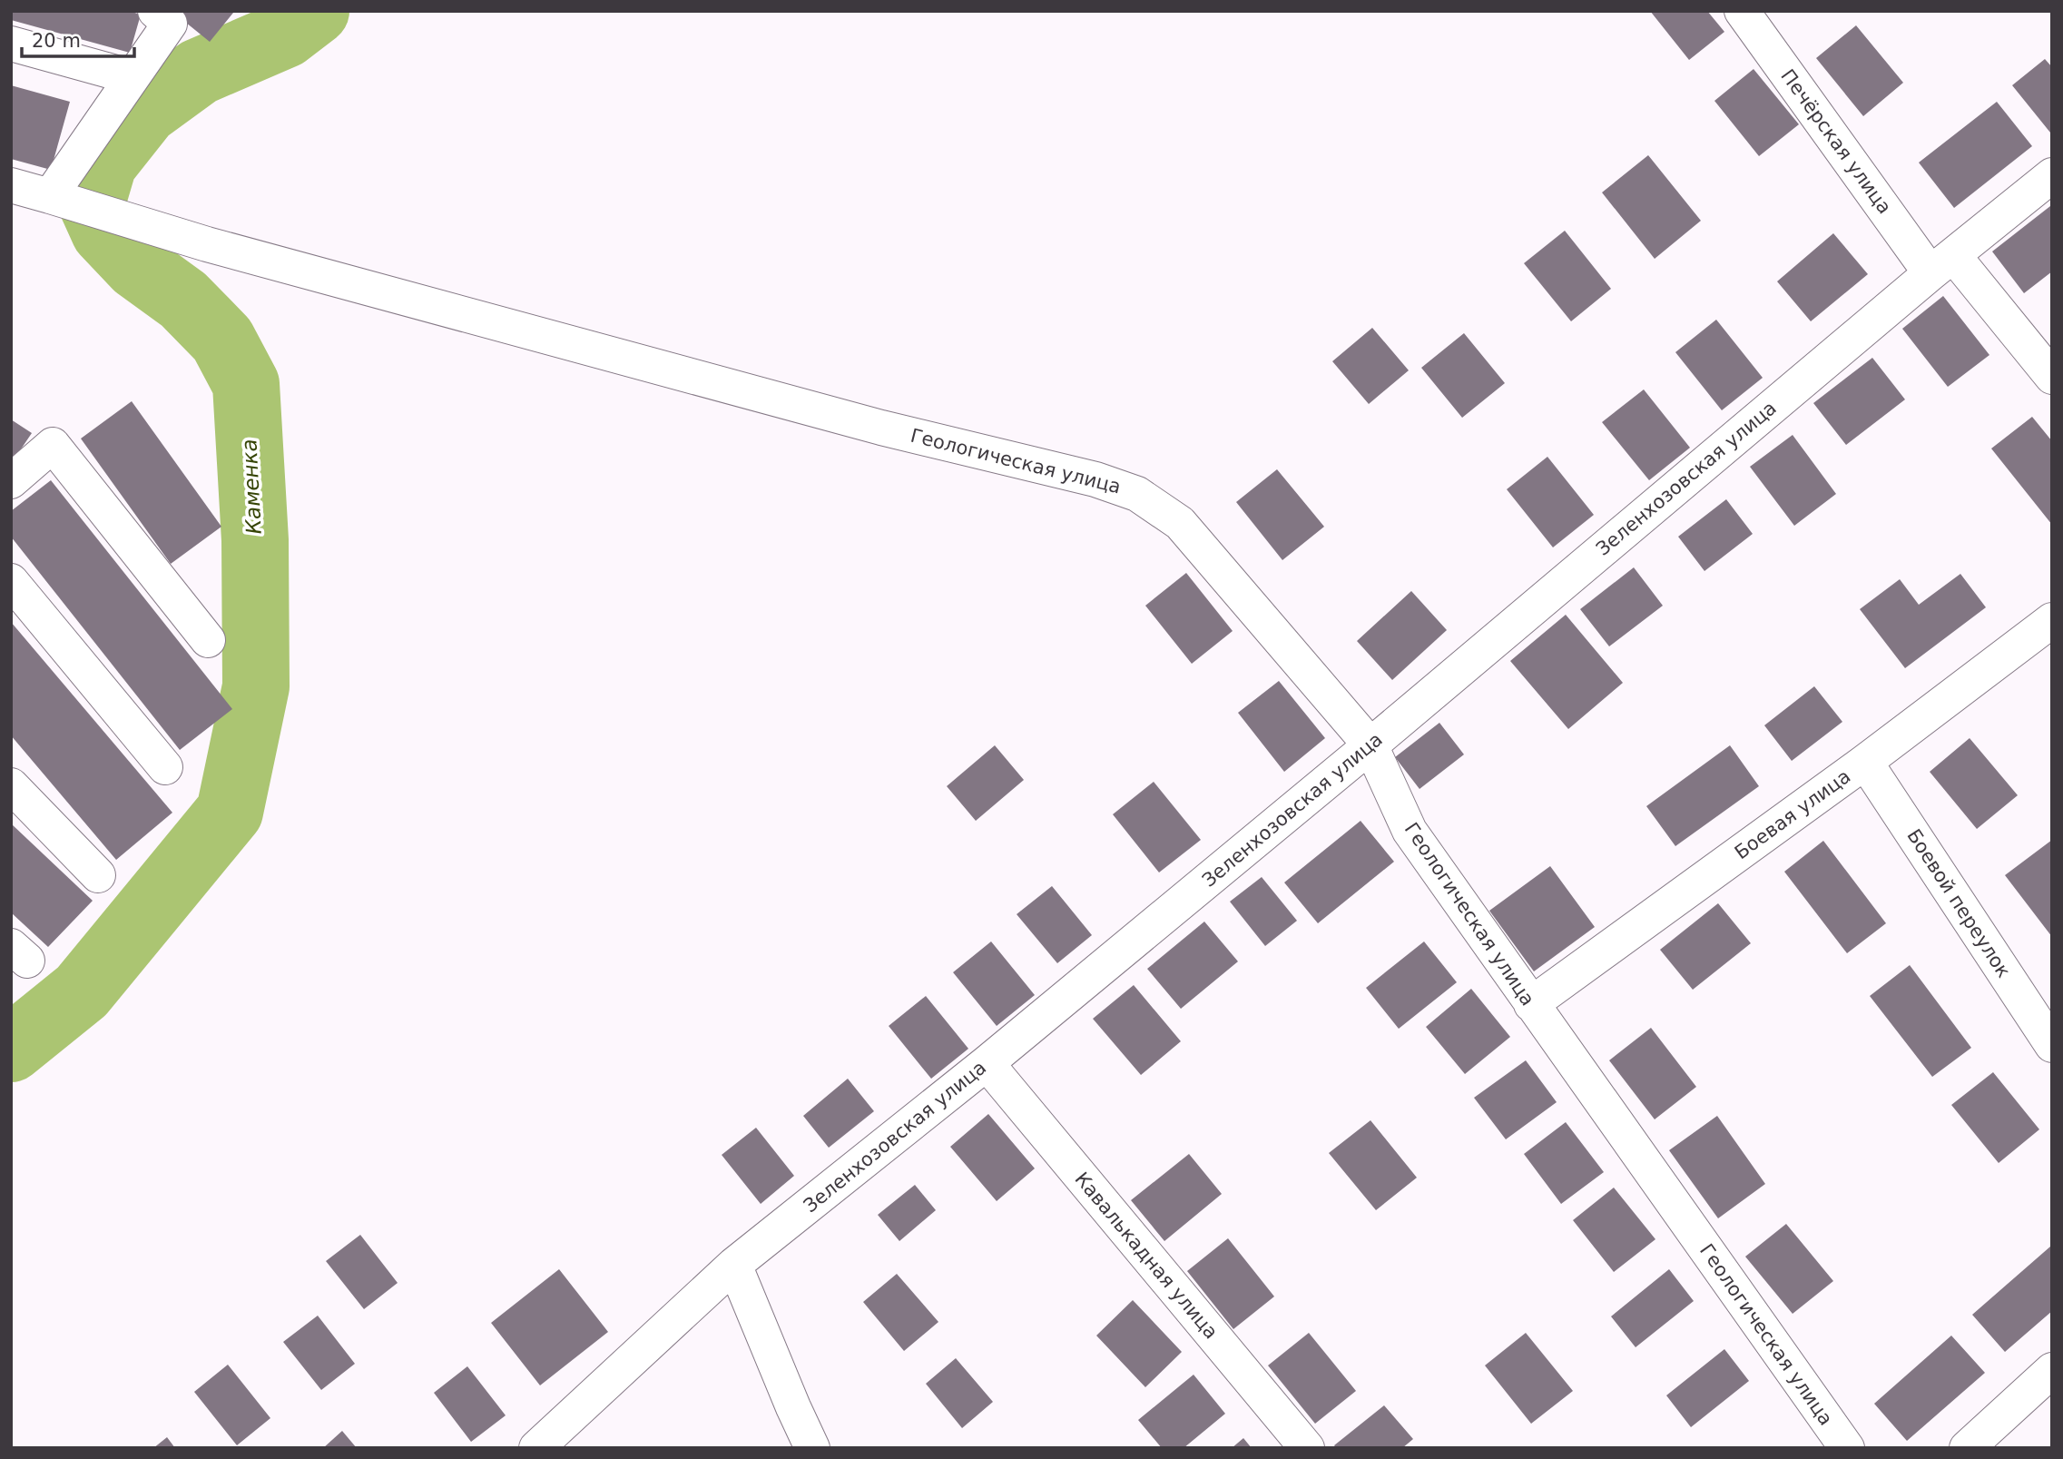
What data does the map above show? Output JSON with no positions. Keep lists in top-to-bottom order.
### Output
{
  "streets": {
    "street": [
      "Печёрская улица",
      "Геологическая улица",
      "Зеленхозовская улица",
      "Боевая улица",
      "Боевой переулок",
      "Кавалькадная улица"
    ]
  },
  "crossings": [
    ["Печёрская улица", "Зеленхозовская улица"],
    ["Геологическая улица", "Зеленхозовская улица"],
    ["Геологическая улица", "Боевая улица"],
    ["Зеленхозовская улица", "Кавалькадная улица"],
    ["Боевая улица", "Боевой переулок"]
  ],
  "water": ["Каменка"],
  "scale_bar": "20 m"
}
